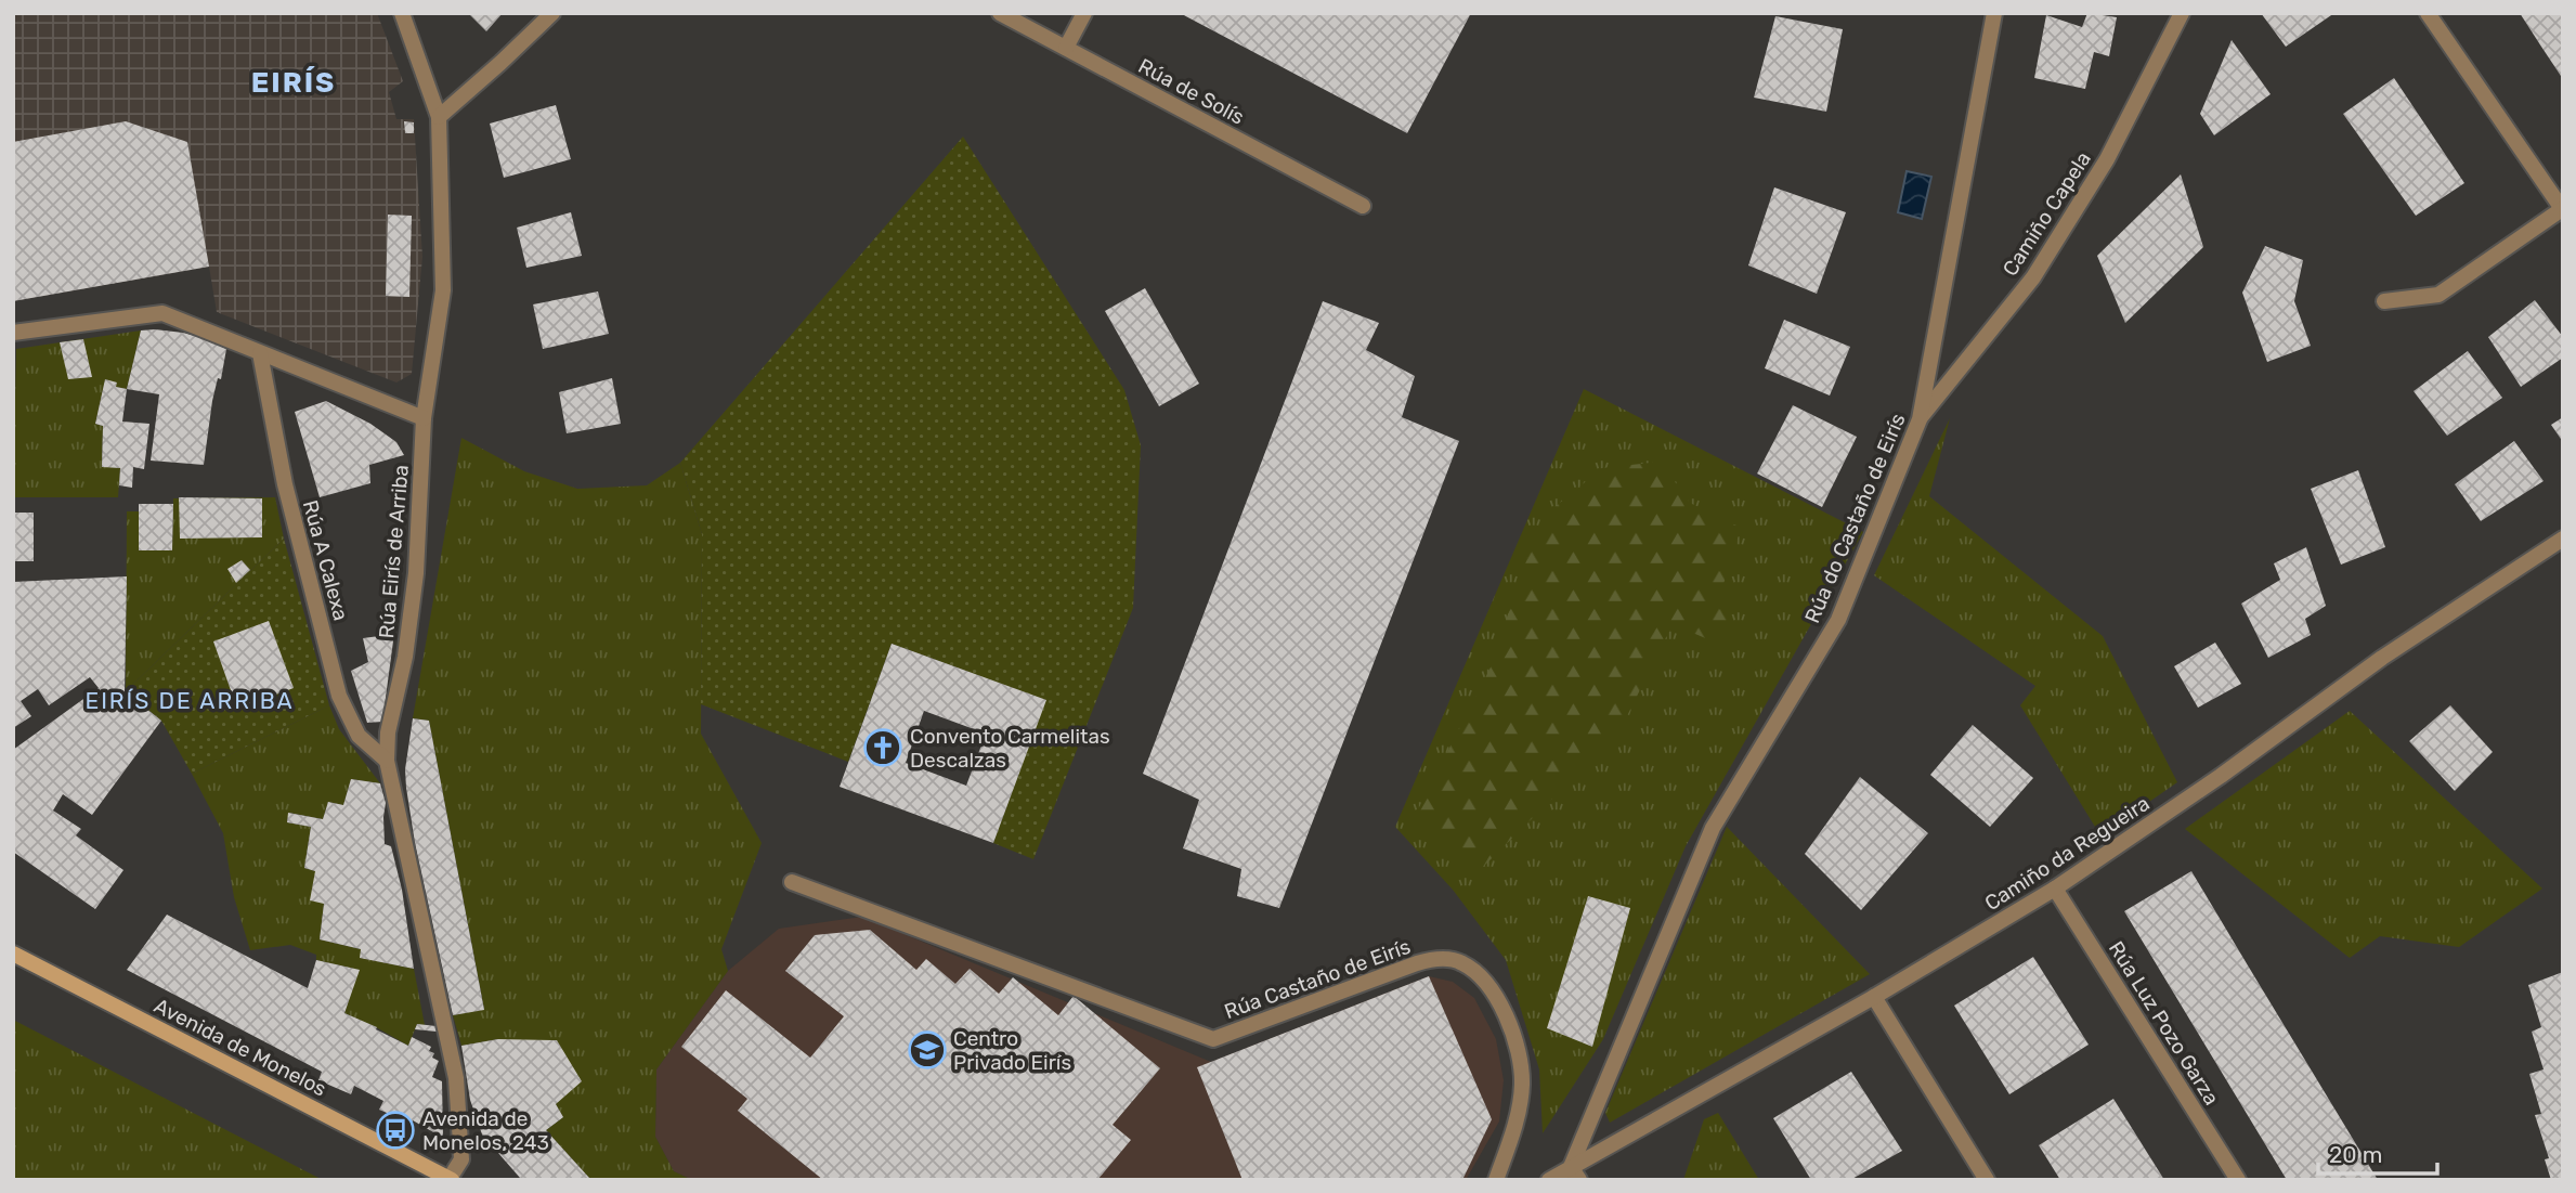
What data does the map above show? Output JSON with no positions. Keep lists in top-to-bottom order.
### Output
{
  "streets": {
    "street": [
      "Rúa de Solís",
      "Camiño Capela",
      "Rúa do Castaño de Eirís",
      "Rúa Eirís de Arriba",
      "Rúa A Calexa",
      "Camiño da Regueira",
      "Rúa Castaño de Eirís",
      "Rúa Luz Pozo Garza",
      "Avenida de Monelos"
    ]
  },
  "crossings": [
    ["Camiño Capela", "Rúa do Castaño de Eirís"],
    ["Rúa do Castaño de Eirís", "Camiño da Regueira"],
    ["Rúa Eirís de Arriba", "Rúa A Calexa"],
    ["Rúa Eirís de Arriba", "Avenida de Monelos"],
    ["Camiño da Regueira", "Rúa Luz Pozo Garza"]
  ],
  "districts": ["EIRÍS", "EIRÍS DE ARRIBA"],
  "places": {
    "church": ["Convento Carmelitas Descalzas"],
    "school or university": ["Centro Privado Eirís"],
    "bus stop": ["Avenida de Monelos, 243"]
  },
  "scale_bar": "20 m"
}
